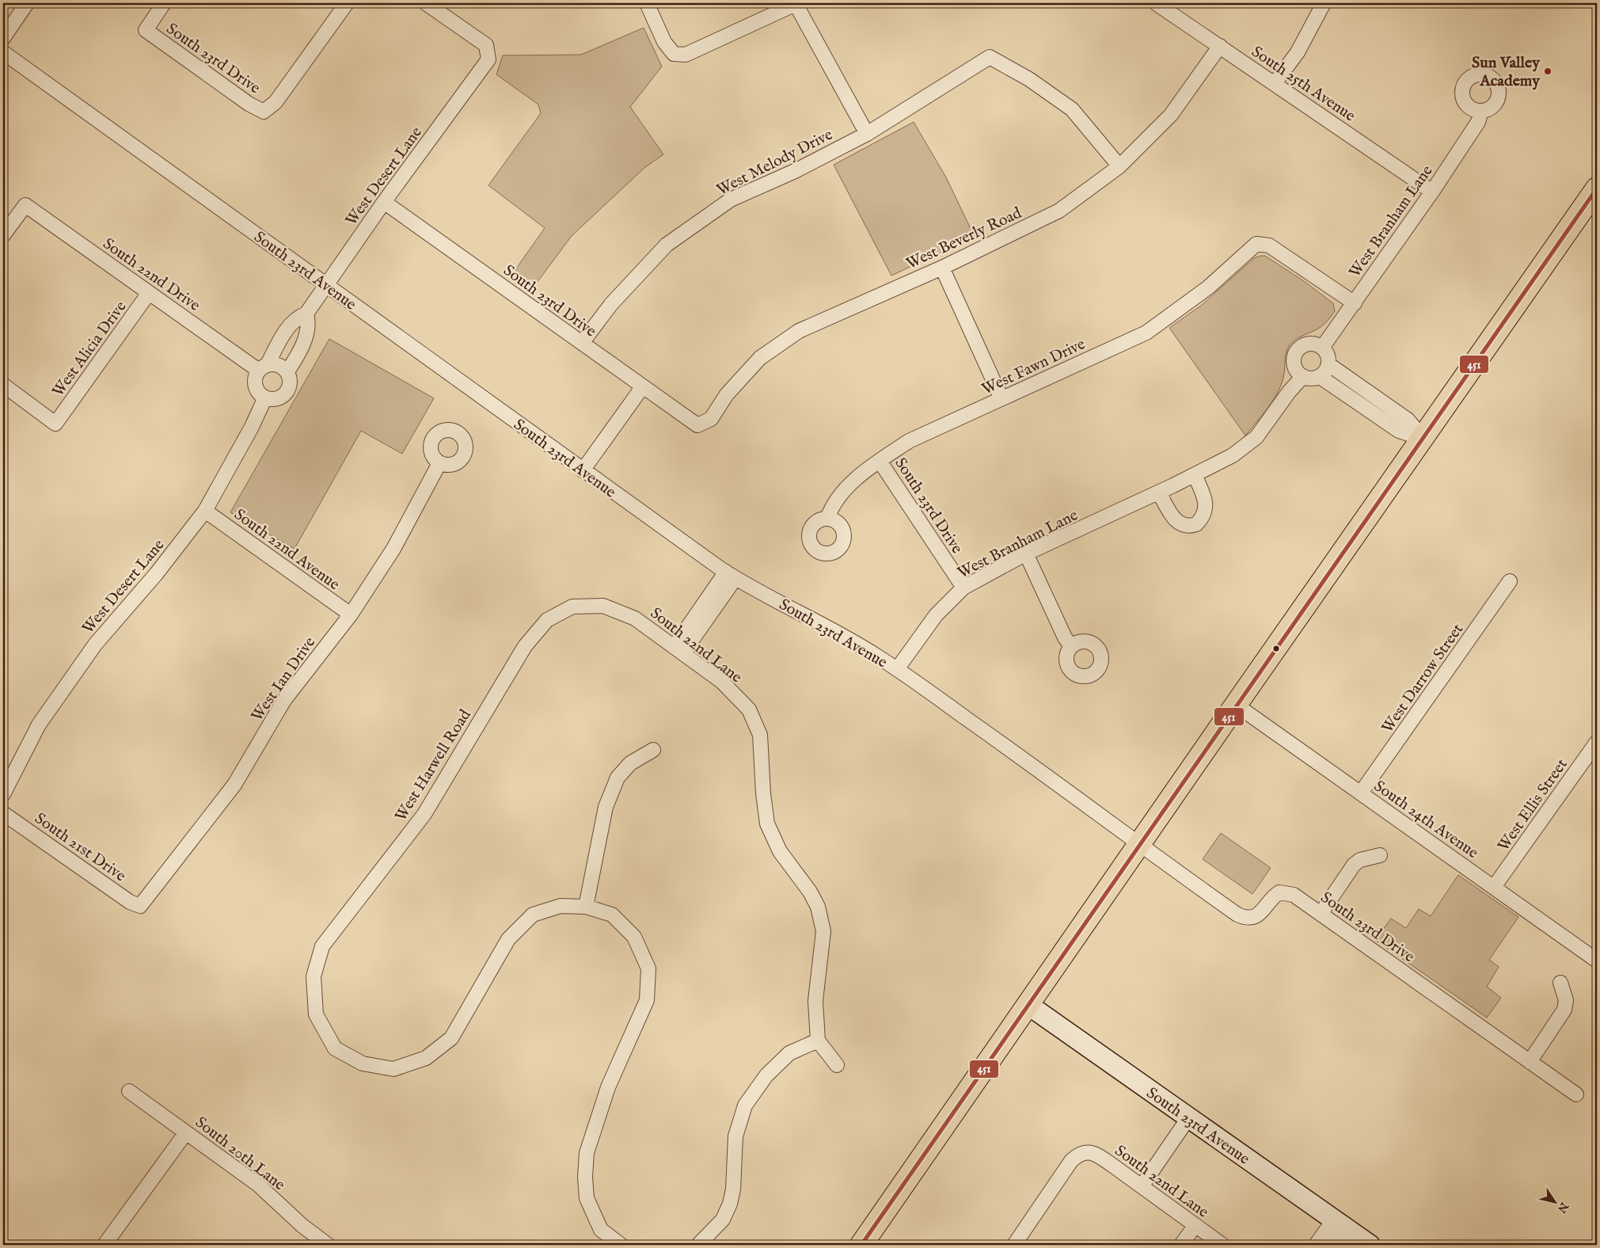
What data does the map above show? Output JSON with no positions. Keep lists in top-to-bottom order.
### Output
{
  "streets": {
    "street": [
      "South 23rd Drive",
      "South 25th Avenue",
      "West Melody Drive",
      "West Desert Lane",
      "West Branham Lane",
      "West Beverly Road",
      "South 23rd Avenue",
      "South 22nd Drive",
      "West Alicia Drive",
      "West Fawn Drive",
      "South 22nd Avenue",
      "South 22nd Lane",
      "West Darrow Street",
      "West Ian Drive",
      "West Harwell Road",
      "West Ellis Street",
      "South 24th Avenue",
      "South 21st Drive",
      "South 20th Lane"
    ]
  },
  "crossings": [
    ["South 23rd Drive", "West Melody Drive"],
    ["South 23rd Drive", "West Desert Lane"],
    ["South 23rd Drive", "West Branham Lane"],
    ["South 23rd Drive", "West Beverly Road"],
    ["South 23rd Drive", "South 23rd Avenue"],
    ["South 23rd Drive", "West Fawn Drive"],
    ["South 25th Avenue", "West Branham Lane"],
    ["South 25th Avenue", "West Beverly Road"],
    ["West Melody Drive", "West Beverly Road"],
    ["West Desert Lane", "South 23rd Avenue"],
    ["West Desert Lane", "South 22nd Drive"],
    ["West Desert Lane", "South 22nd Avenue"],
    ["West Branham Lane", "South 23rd Avenue"],
    ["West Branham Lane", "West Fawn Drive"],
    ["South 22nd Drive", "West Alicia Drive"],
    ["South 22nd Avenue", "West Ian Drive"],
    ["South 22nd Lane", "West Harwell Road"],
    ["West Darrow Street", "South 24th Avenue"],
    ["West Ian Drive", "South 21st Drive"],
    ["West Ellis Street", "South 24th Avenue"]
  ],
  "places": ["Sun Valley Academy"],
  "lines": ["transit line 451"],
  "north": "bottom right"
}
